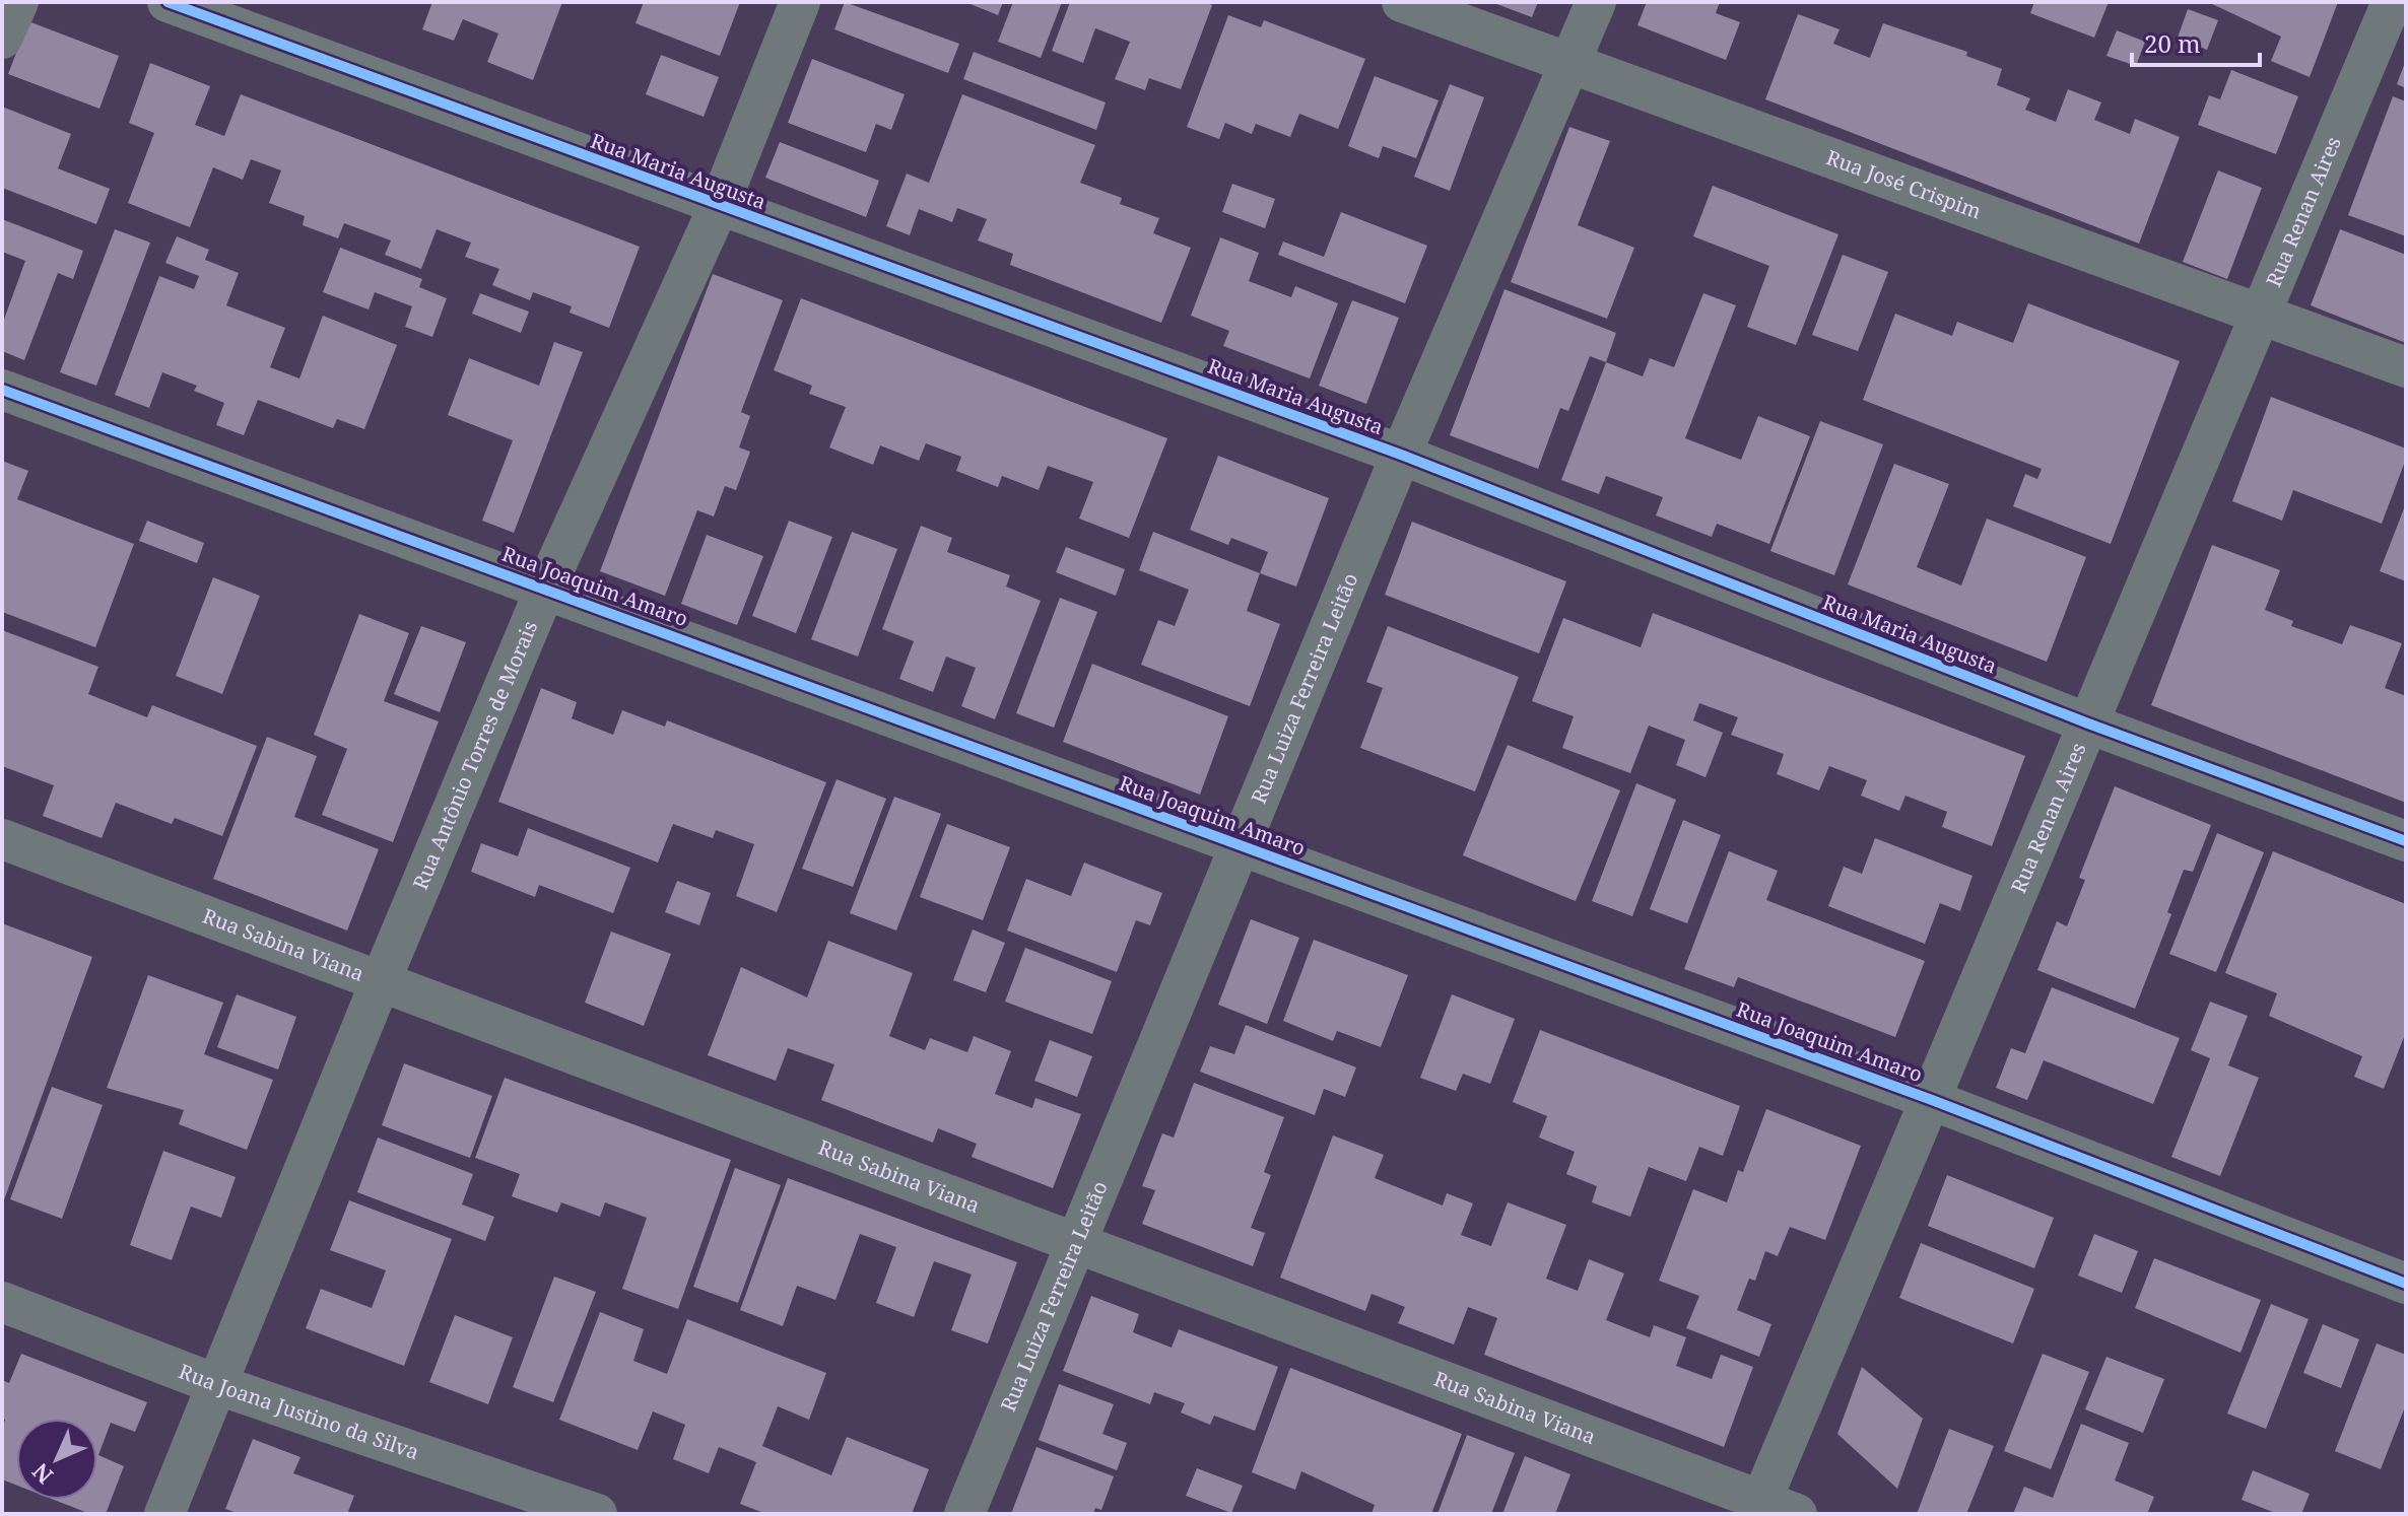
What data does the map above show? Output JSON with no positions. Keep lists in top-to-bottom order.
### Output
{
  "streets": {
    "street": [
      "Rua Maria Augusta",
      "Rua José Crispim",
      "Rua Renan Aires",
      "Rua Joaquim Amaro",
      "Rua Luiza Ferreira Leitão",
      "Rua Antônio Torres de Morais",
      "Rua Sabina Viana",
      "Rua Joana Justino da Silva"
    ]
  },
  "crossings": [
    ["Rua Maria Augusta", "Rua Renan Aires"],
    ["Rua Maria Augusta", "Rua Luiza Ferreira Leitão"],
    ["Rua Maria Augusta", "Rua Antônio Torres de Morais"],
    ["Rua José Crispim", "Rua Renan Aires"],
    ["Rua José Crispim", "Rua Luiza Ferreira Leitão"],
    ["Rua Renan Aires", "Rua Joaquim Amaro"],
    ["Rua Renan Aires", "Rua Sabina Viana"],
    ["Rua Joaquim Amaro", "Rua Luiza Ferreira Leitão"],
    ["Rua Joaquim Amaro", "Rua Antônio Torres de Morais"],
    ["Rua Luiza Ferreira Leitão", "Rua Sabina Viana"],
    ["Rua Antônio Torres de Morais", "Rua Sabina Viana"],
    ["Rua Antônio Torres de Morais", "Rua Joana Justino da Silva"]
  ],
  "scale_bar": "20 m",
  "north": "bottom left"
}
